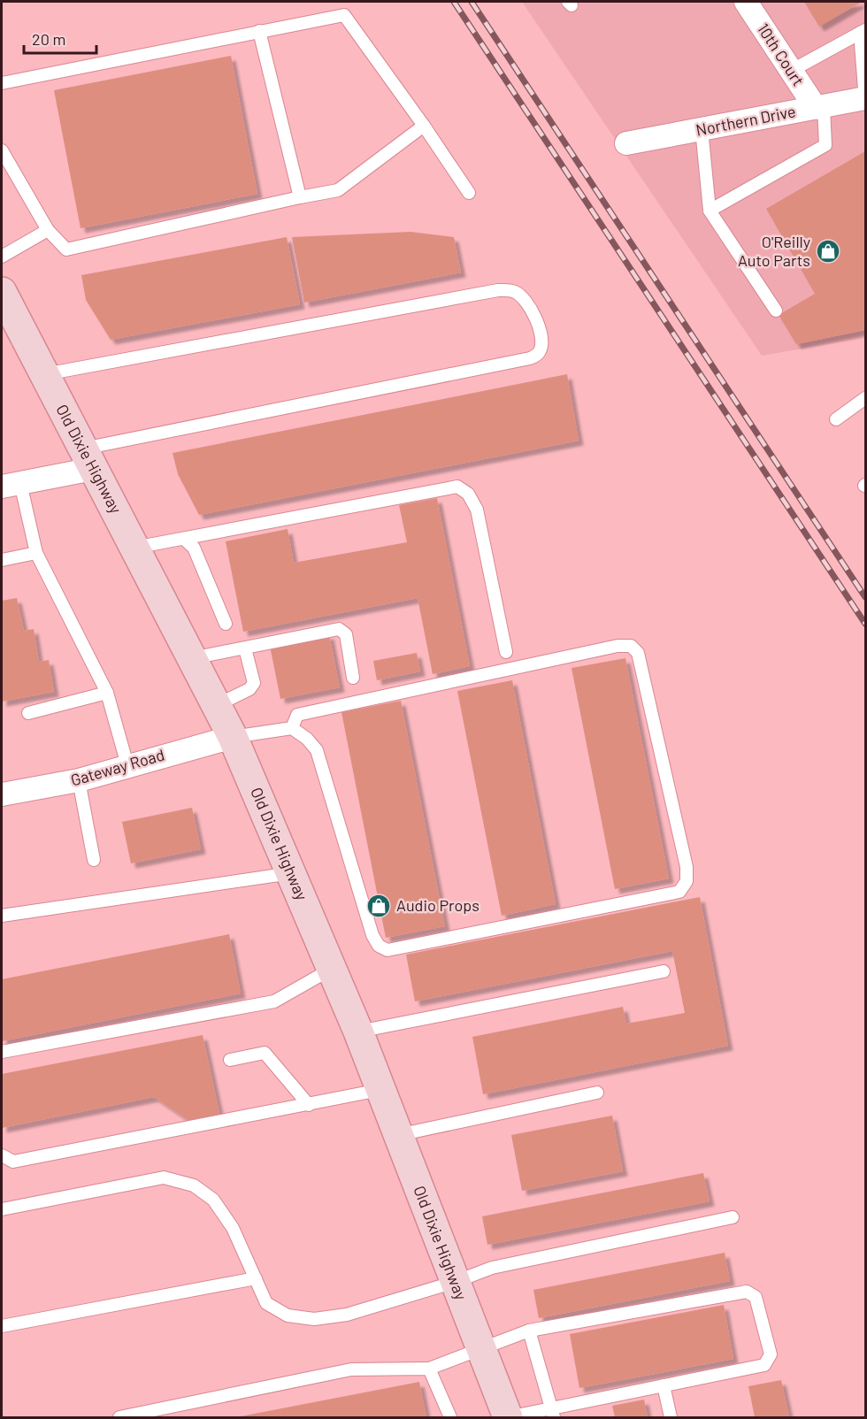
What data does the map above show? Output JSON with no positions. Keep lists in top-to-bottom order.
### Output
{
  "streets": {
    "street": [
      "10th Court",
      "Northern Drive",
      "Old Dixie Highway",
      "Gateway Road"
    ]
  },
  "crossings": [
    ["10th Court", "Northern Drive"],
    ["Old Dixie Highway", "Gateway Road"]
  ],
  "places": {
    "shop": ["O'Reilly Auto Parts", "Audio Props"]
  },
  "scale_bar": "20 m"
}
